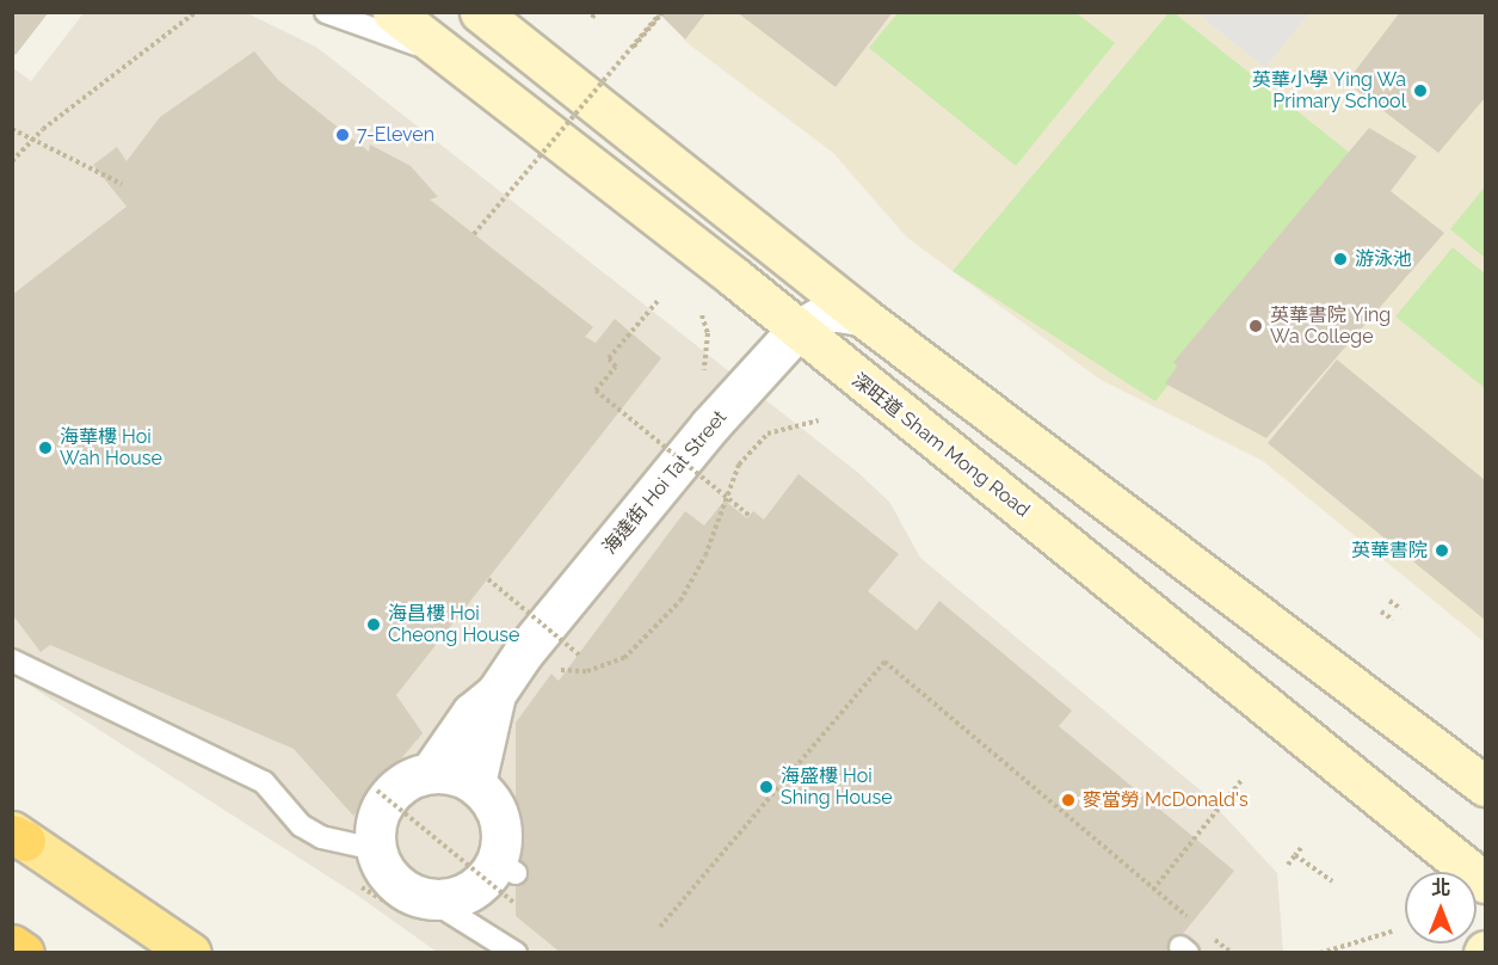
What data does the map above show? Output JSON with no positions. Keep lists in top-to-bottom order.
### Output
{
  "streets": {
    "street": ["深旺道 Sham Mong Road", "海達街 Hoi Tat Street"]
  },
  "crossings": [
    ["深旺道 Sham Mong Road", "海達街 Hoi Tat Street"]
  ],
  "places": [
    "英華小學 Ying Wa Primary School",
    "7-Eleven",
    "游泳池",
    "英華書院 Ying Wa College",
    "海華樓 Hoi Wah House",
    "英華書院",
    "海昌樓 Hoi Cheong House",
    "海盛樓 Hoi Shing House",
    "麥當勞 McDonald's"
  ],
  "north": "top"
}
